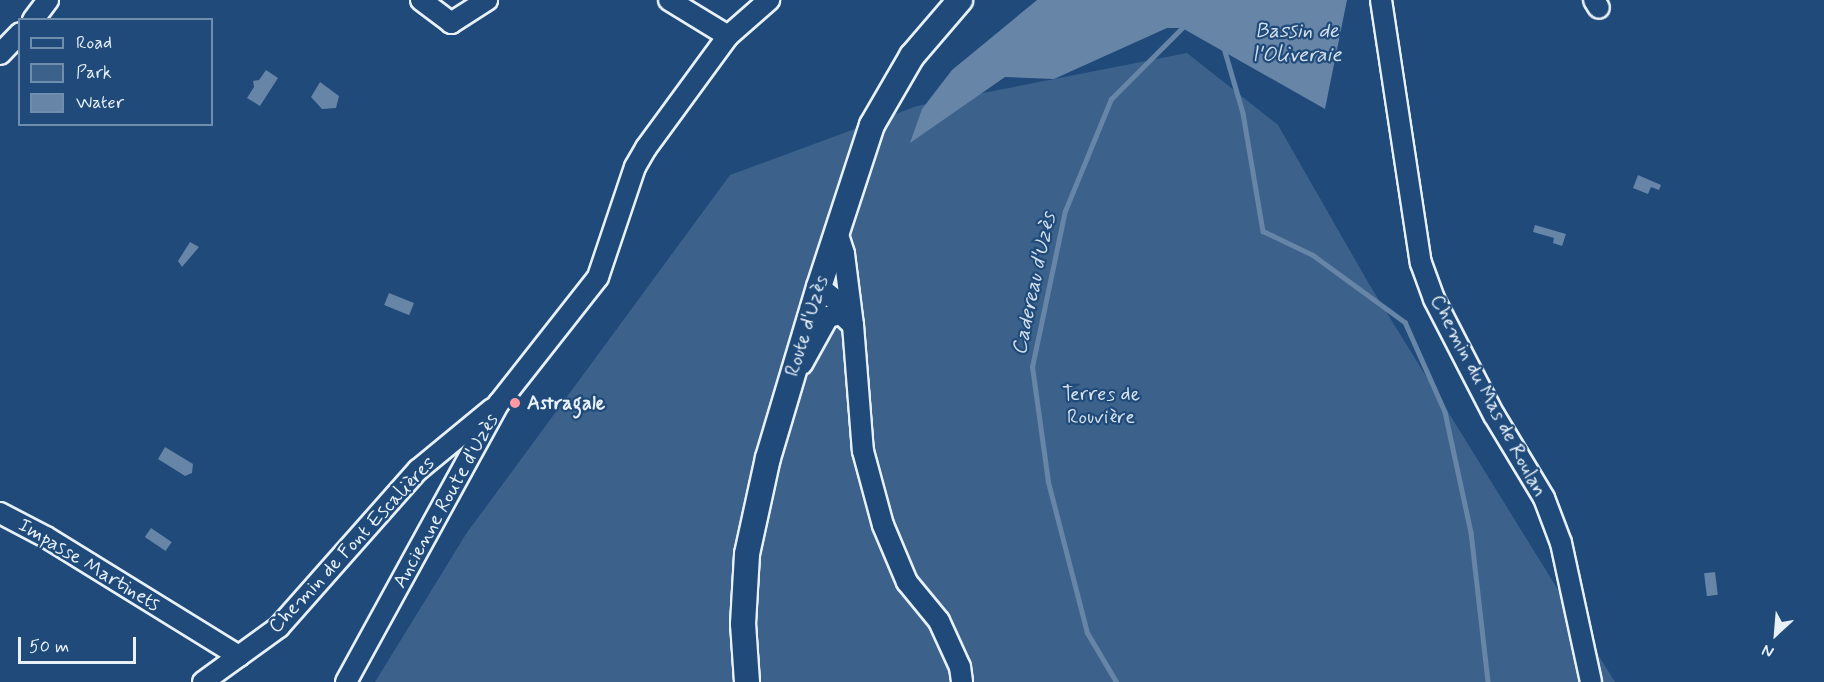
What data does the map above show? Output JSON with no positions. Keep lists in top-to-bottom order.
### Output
{
  "streets": {
    "main road": ["Route d'Uzès"],
    "street": [
      "Chemin du Mas de Roulan",
      "Ancienne Route d'Uzès",
      "Chemin de Font Escalières",
      "Impasse Martinets"
    ]
  },
  "crossings": [
    ["Ancienne Route d'Uzès", "Chemin de Font Escalières"],
    ["Chemin de Font Escalières", "Impasse Martinets"]
  ],
  "water": ["Bassin de l'Oliveraie", "Cadereau d'Uzès"],
  "parks": ["Terres de Rouvière"],
  "places": ["Astragale"],
  "legend": ["Road", "Park", "Water"],
  "scale_bar": "50 m",
  "north": "bottom left"
}
